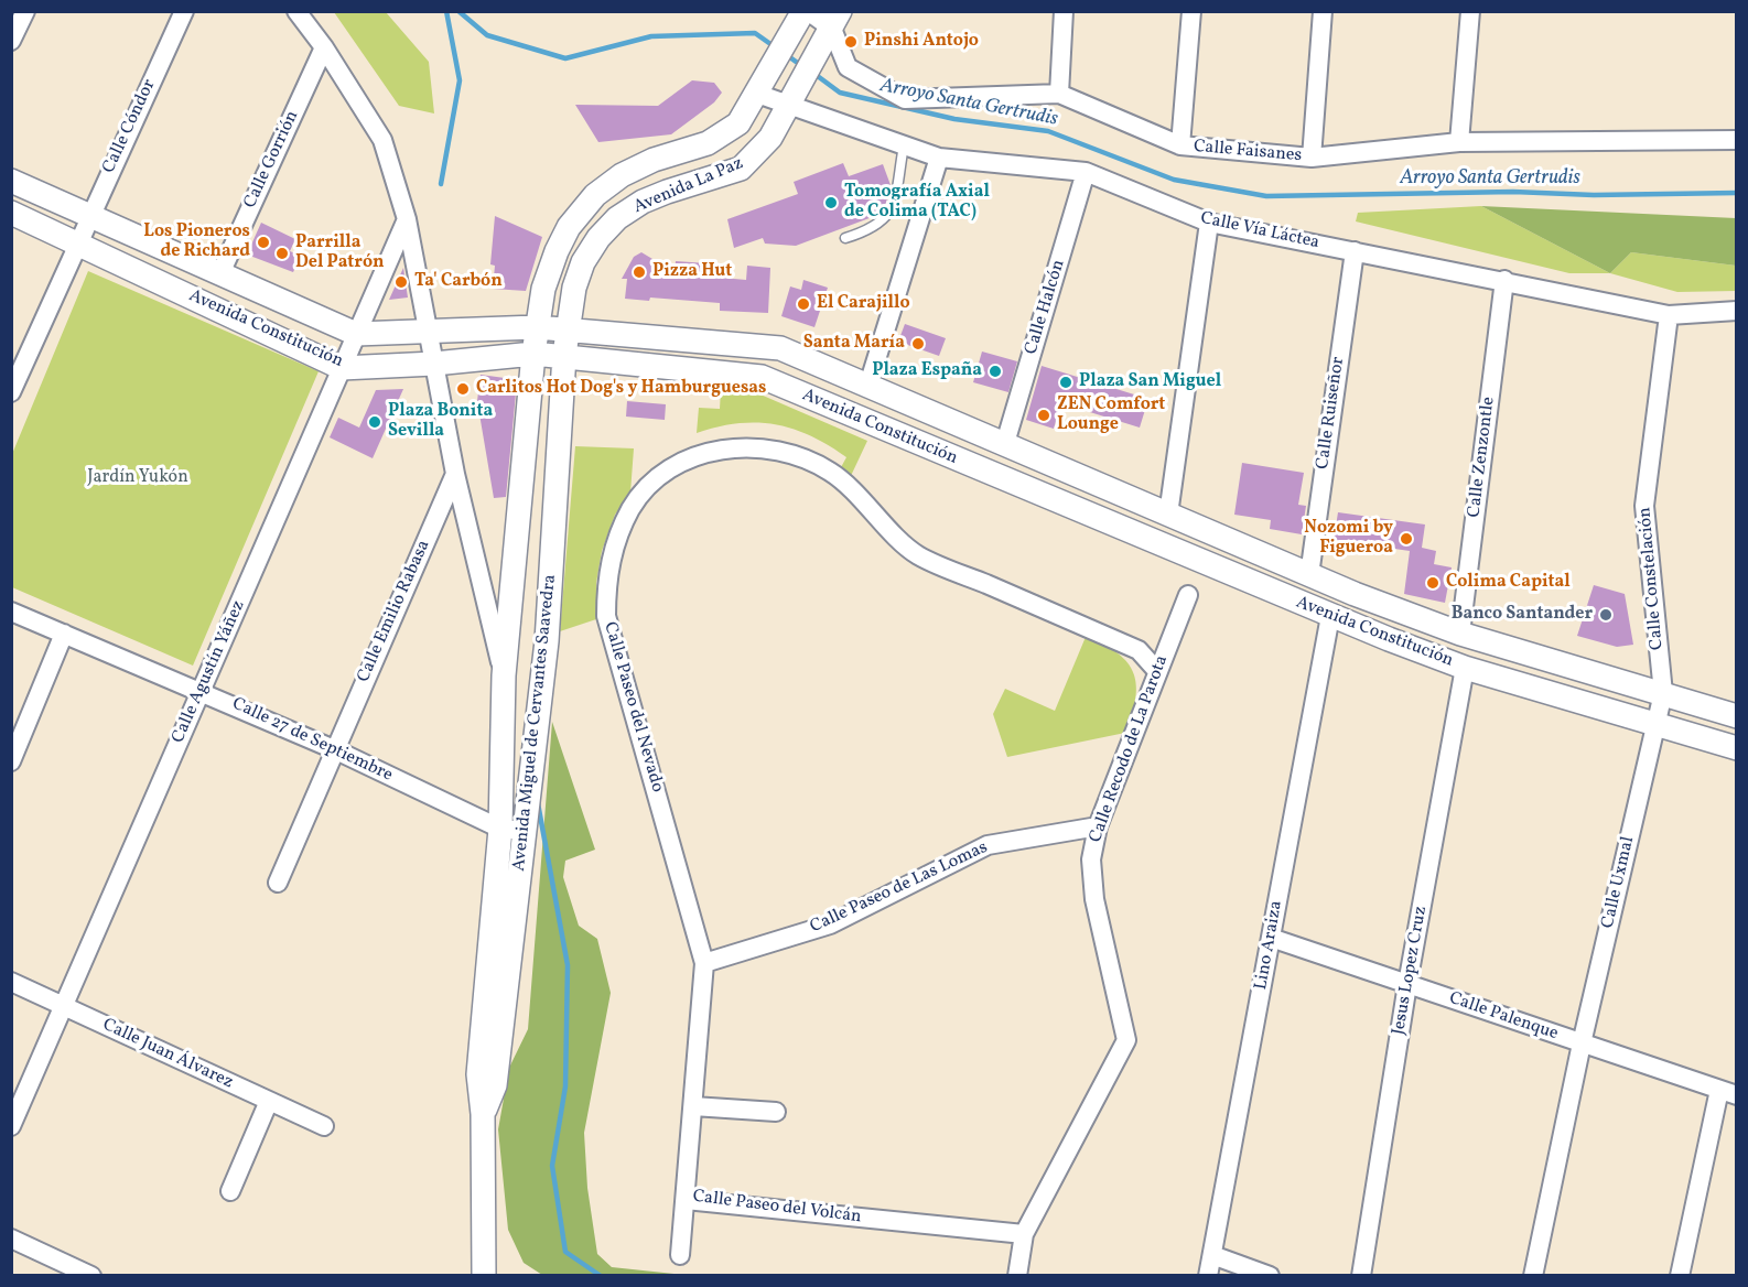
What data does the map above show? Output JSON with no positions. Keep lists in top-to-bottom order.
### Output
{
  "streets": {
    "street": [
      "Calle Cóndor",
      "Calle Faisanes",
      "Calle Gorrión",
      "Avenida La Paz",
      "Calle Vía Láctea",
      "Calle Halcón",
      "Avenida Constitución",
      "Calle Ruiseñor",
      "Calle Zenzontle",
      "Calle Constelación",
      "Calle Emilio Rabasa",
      "Calle Agustín Yáñez",
      "Calle Paseo del Nevado",
      "Avenida Miguel de Cervantes Saavedra",
      "Calle 27 de Septiembre",
      "Calle Recodo de La Parota",
      "Calle Uxmal",
      "Calle Paseo de Las Lomas",
      "Lino Araiza",
      "Jesus Lopez Cruz",
      "Calle Palenque",
      "Calle Juan Álvarez",
      "Calle Paseo del Volcán"
    ]
  },
  "crossings": [
    ["Calle Cóndor", "Avenida Constitución"],
    ["Calle Faisanes", "Avenida La Paz"],
    ["Calle Gorrión", "Avenida Constitución"],
    ["Avenida La Paz", "Calle Vía Láctea"],
    ["Avenida La Paz", "Avenida Constitución"],
    ["Avenida La Paz", "Avenida Miguel de Cervantes Saavedra"],
    ["Calle Vía Láctea", "Calle Halcón"],
    ["Calle Vía Láctea", "Calle Ruiseñor"],
    ["Calle Vía Láctea", "Calle Zenzontle"],
    ["Calle Vía Láctea", "Calle Constelación"],
    ["Calle Halcón", "Avenida Constitución"],
    ["Avenida Constitución", "Calle Ruiseñor"],
    ["Avenida Constitución", "Calle Zenzontle"],
    ["Avenida Constitución", "Calle Constelación"],
    ["Avenida Constitución", "Calle Agustín Yáñez"],
    ["Avenida Constitución", "Avenida Miguel de Cervantes Saavedra"],
    ["Avenida Constitución", "Calle Uxmal"],
    ["Avenida Constitución", "Lino Araiza"],
    ["Avenida Constitución", "Jesus Lopez Cruz"],
    ["Calle Constelación", "Calle Uxmal"],
    ["Calle Emilio Rabasa", "Calle 27 de Septiembre"],
    ["Calle Agustín Yáñez", "Calle 27 de Septiembre"],
    ["Calle Agustín Yáñez", "Calle Juan Álvarez"],
    ["Calle Paseo del Nevado", "Calle Recodo de La Parota"],
    ["Calle Paseo del Nevado", "Calle Paseo de Las Lomas"],
    ["Calle Paseo del Nevado", "Calle Paseo del Volcán"],
    ["Avenida Miguel de Cervantes Saavedra", "Calle 27 de Septiembre"],
    ["Calle Recodo de La Parota", "Calle Paseo de Las Lomas"],
    ["Calle Recodo de La Parota", "Calle Paseo del Volcán"],
    ["Calle Uxmal", "Calle Palenque"],
    ["Calle Paseo de Las Lomas", "Calle Paseo del Volcán"],
    ["Lino Araiza", "Calle Palenque"],
    ["Jesus Lopez Cruz", "Calle Palenque"]
  ],
  "water": ["Arroyo Santa Gertrudis"],
  "parks": ["Jardín Yukón"],
  "places": [
    "Pinshi Antojo",
    "Tomografía Axial de Colima (TAC)",
    "Los Pioneros de Richard",
    "Parrilla Del Patrón",
    "Pizza Hut",
    "Ta' Carbón",
    "El Carajillo",
    "Santa María",
    "Plaza España",
    "Plaza San Miguel",
    "Carlitos Hot Dog's y Hamburguesas",
    "ZEN Comfort Lounge",
    "Plaza Bonita Sevilla",
    "Nozomi by Figueroa",
    "Colima Capital",
    "Banco Santander"
  ]
}
